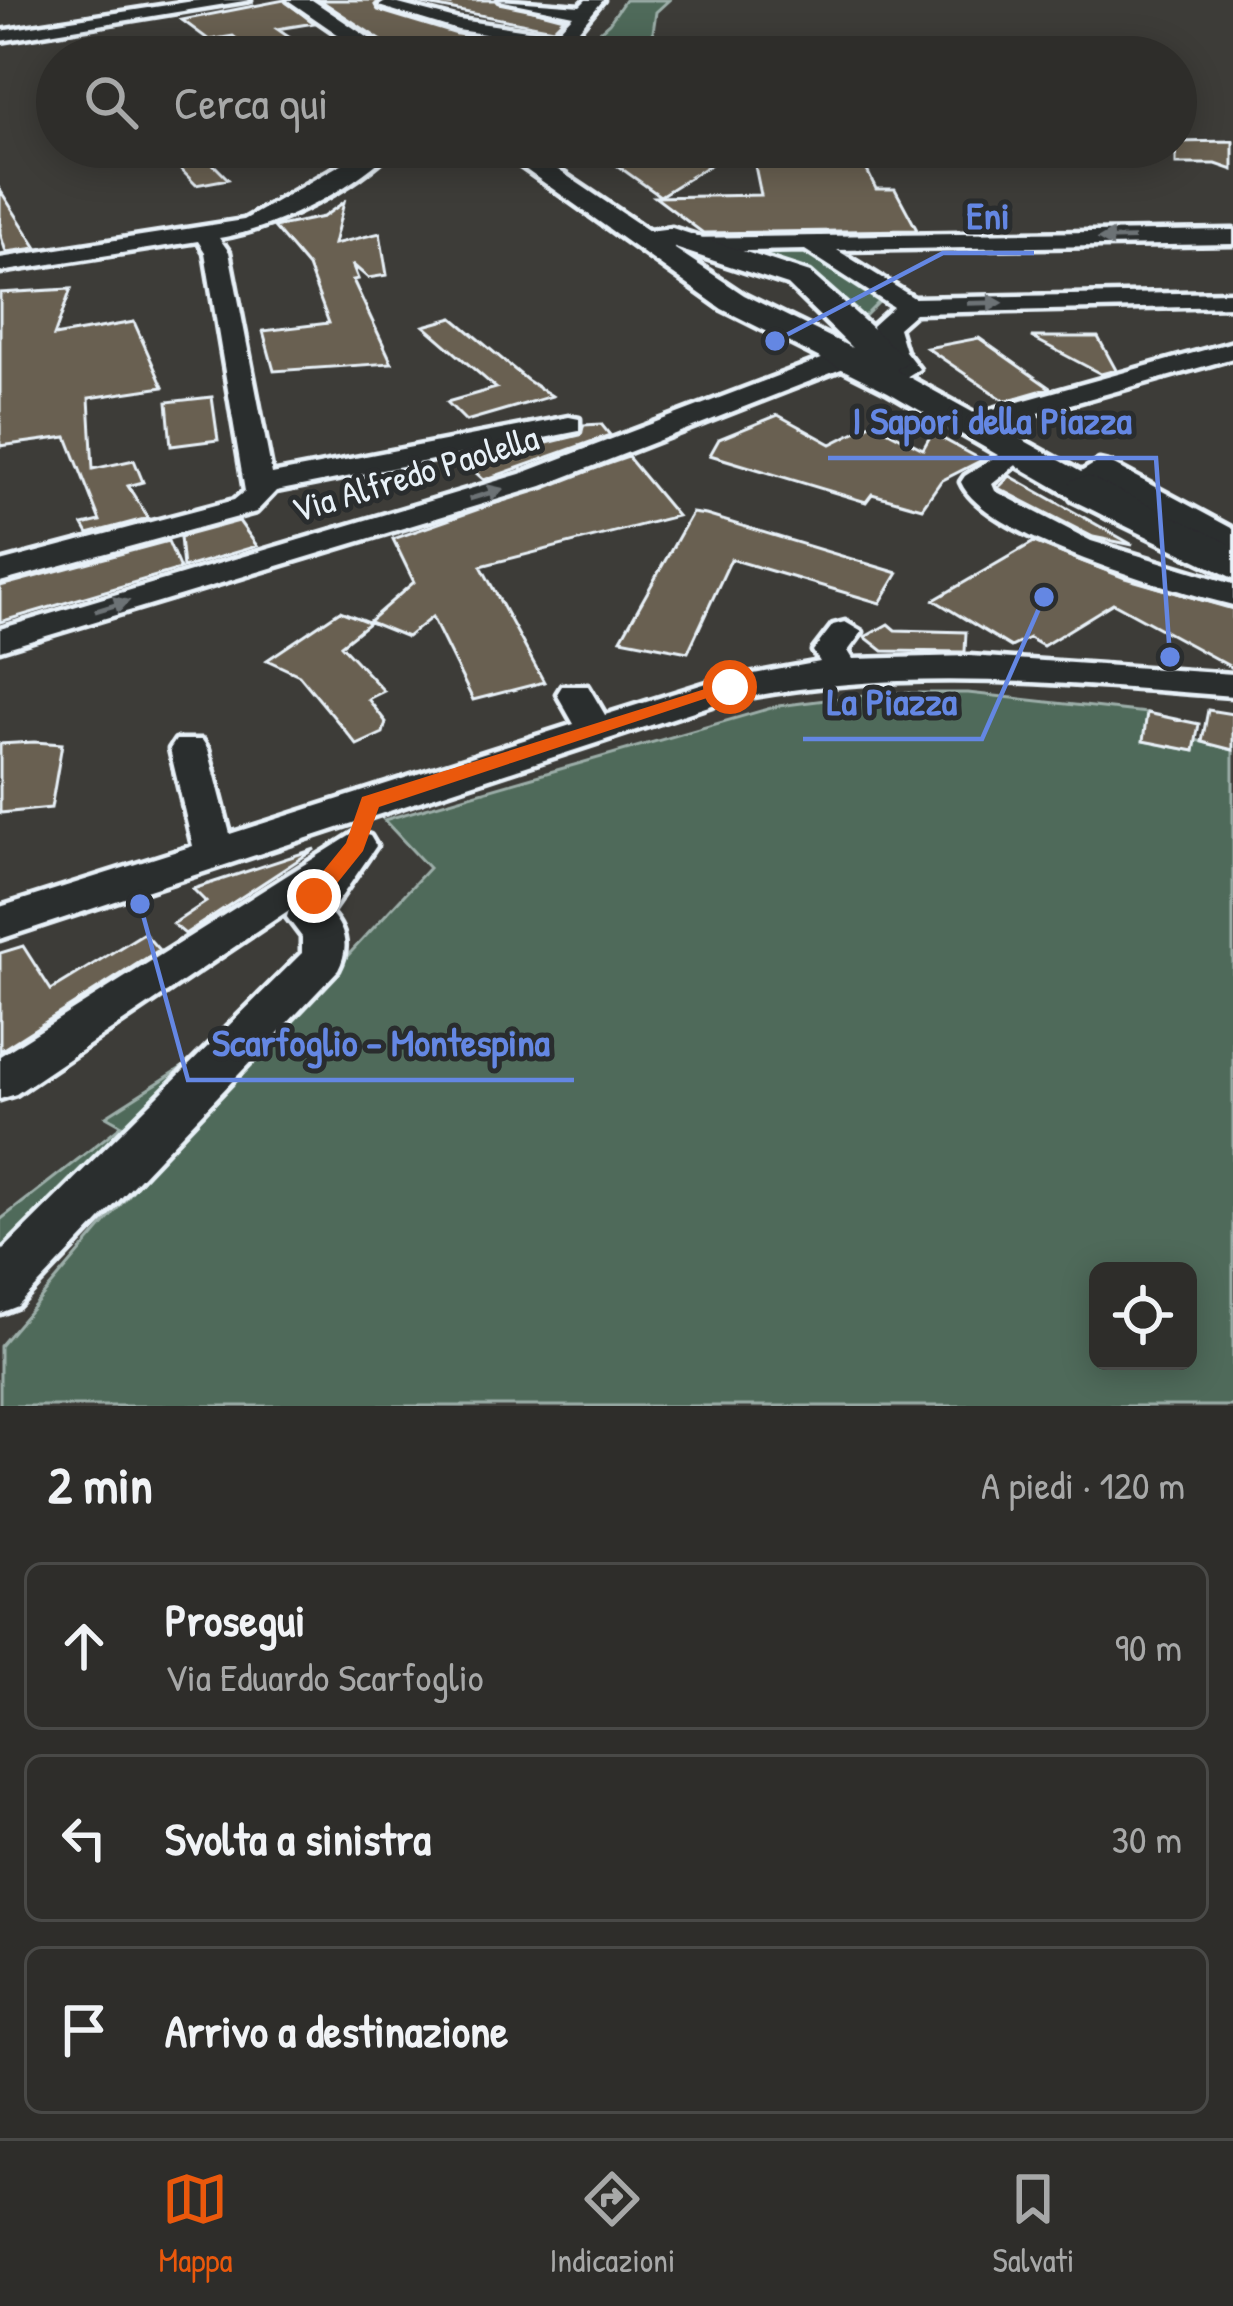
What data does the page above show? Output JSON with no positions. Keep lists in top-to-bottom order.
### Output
{
  "streets": {
    "street": ["Via Alfredo Paolella"]
  },
  "places": [
    "Eni",
    "La Piazza",
    "I Sapori della Piazza",
    "Scarfoglio - Montespina"
  ],
  "page": {
    "search": "Cerca qui",
    "heading": ["2 min", "A piedi · 120 m"],
    "list": [
      ["Prosegui", "Via Eduardo Scarfoglio", "90 m"],
      ["Svolta a sinistra", "30 m"],
      "Arrivo a destinazione"
    ],
    "nav": ["Mappa", "Indicazioni", "Salvati"]
  }
}
